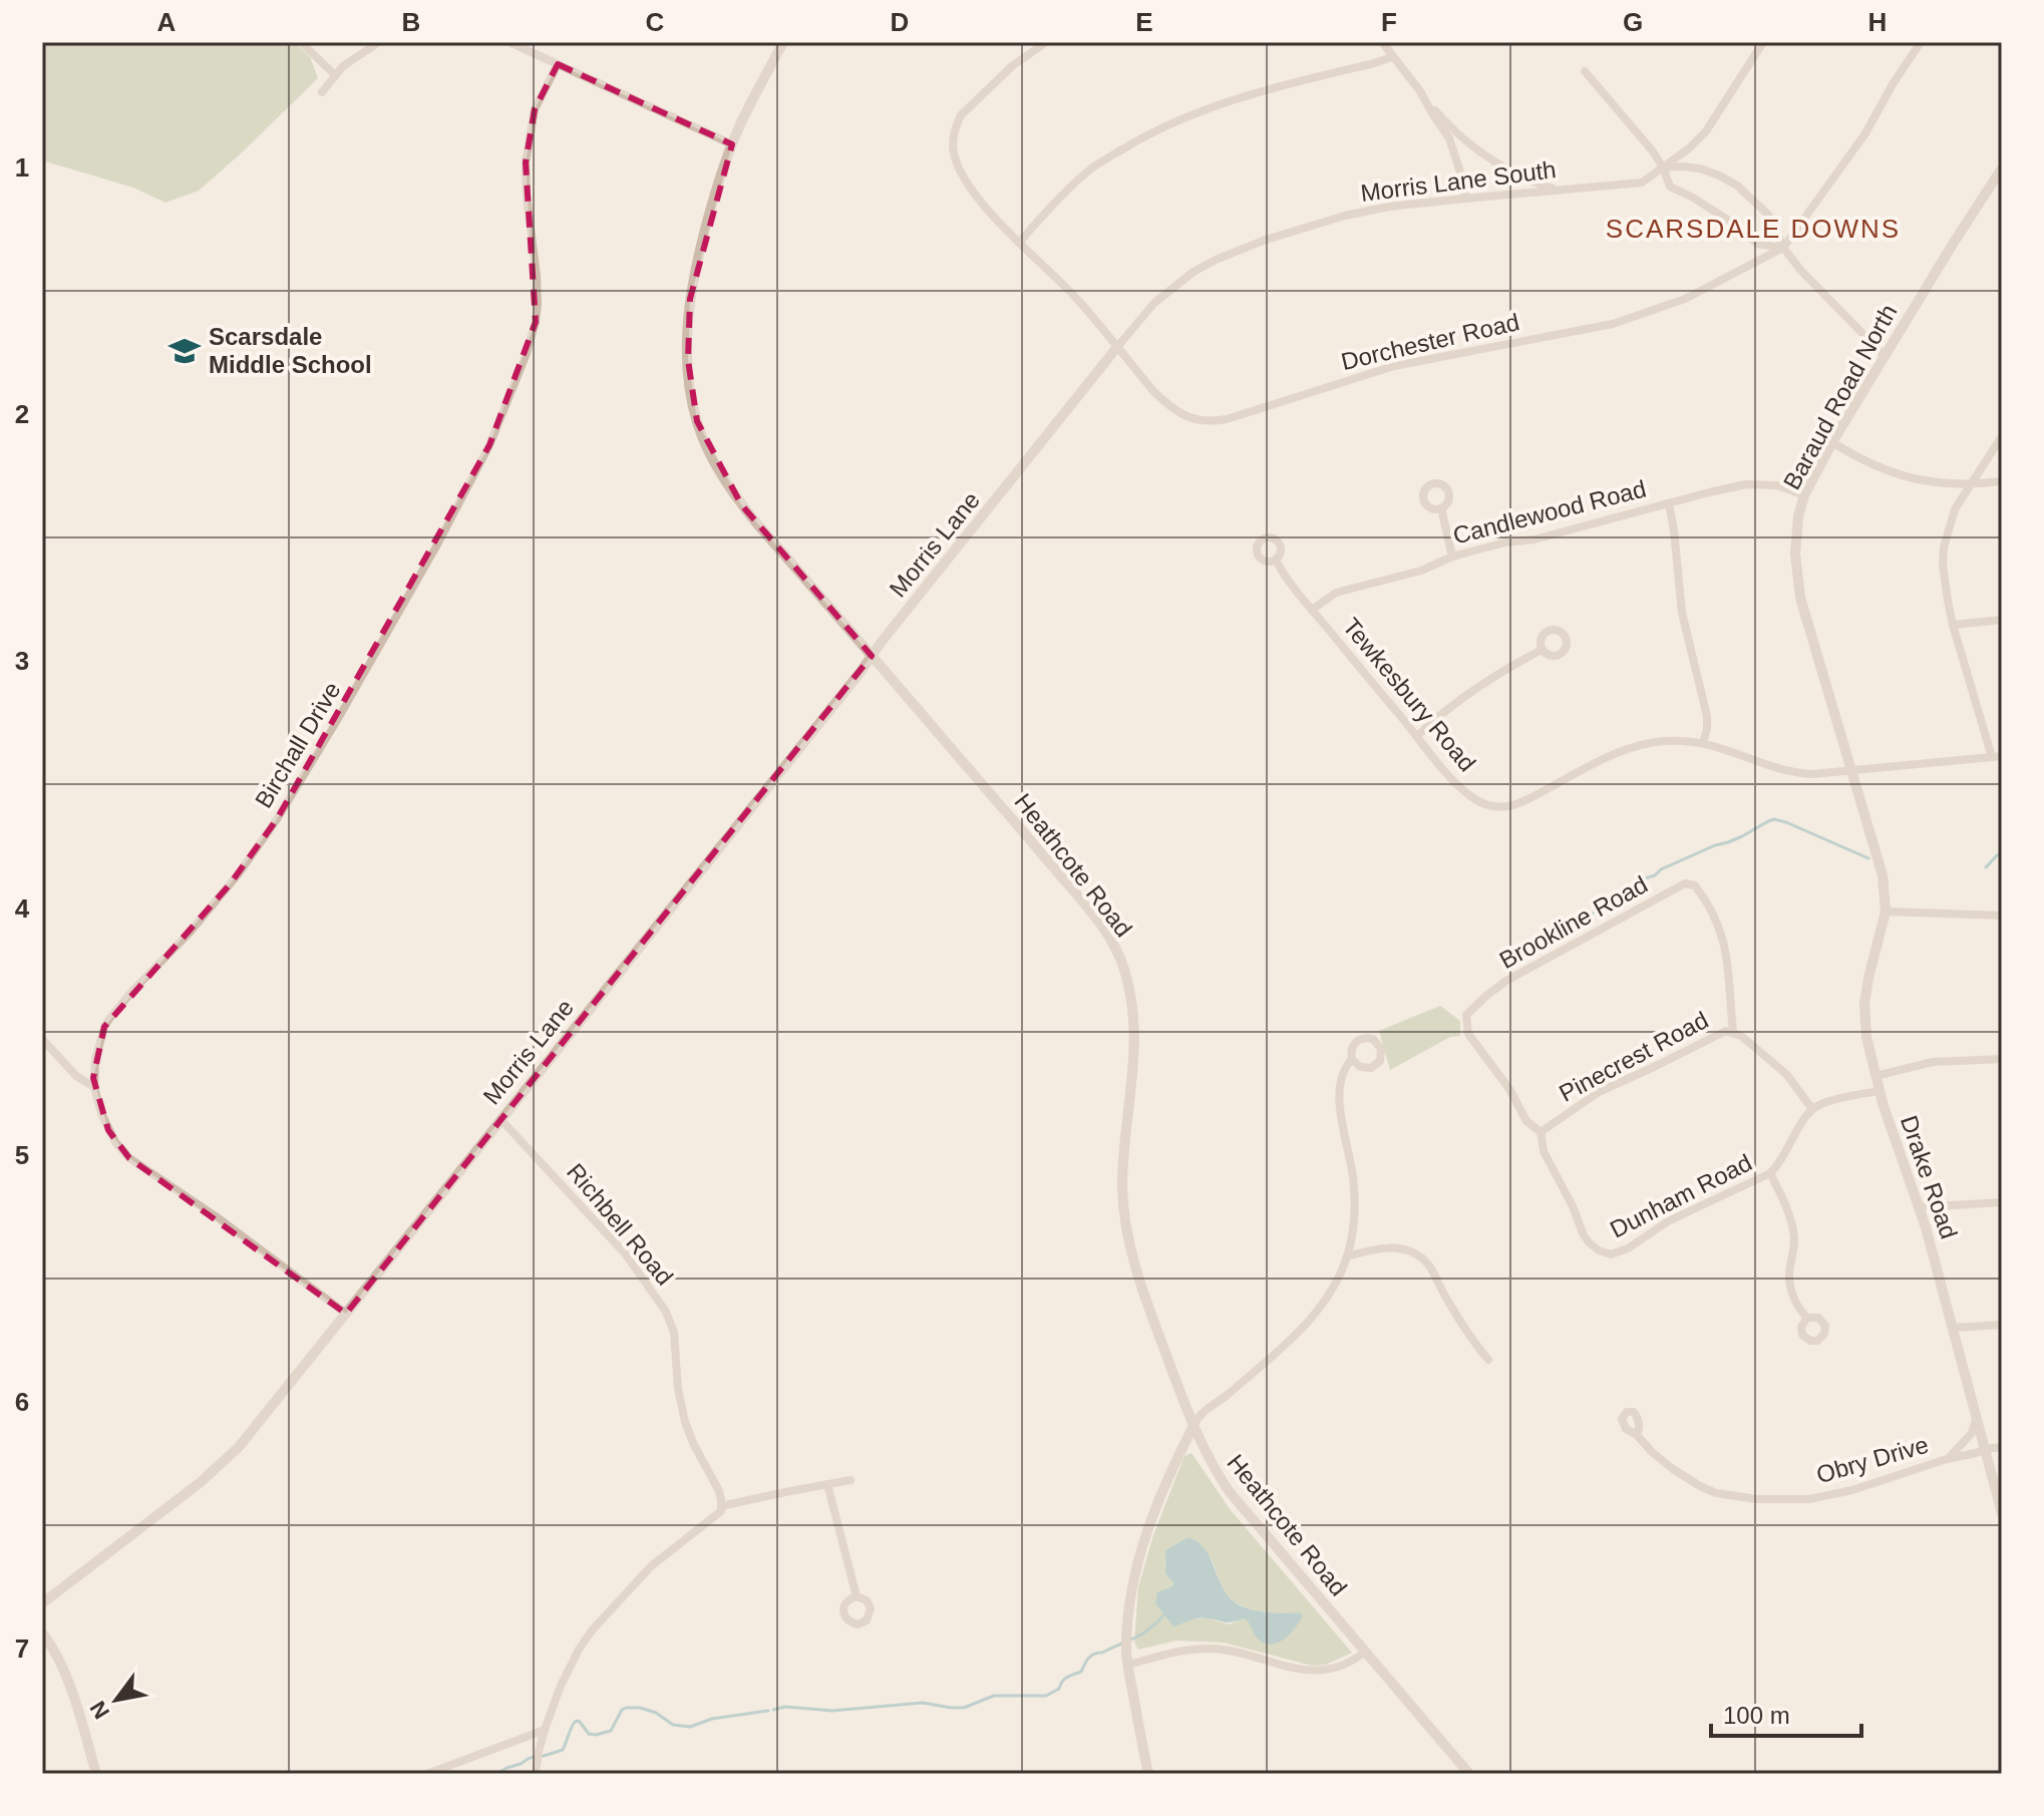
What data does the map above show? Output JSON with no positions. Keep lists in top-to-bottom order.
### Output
{
  "streets": {
    "street": [
      "Morris Lane South",
      "Dorchester Road",
      "Baraud Road North",
      "Candlewood Road",
      "Morris Lane",
      "Tewkesbury Road",
      "Birchall Drive",
      "Heathcote Road",
      "Brookline Road",
      "Pinecrest Road",
      "Drake Road",
      "Dunham Road",
      "Richbell Road",
      "Obry Drive"
    ]
  },
  "crossings": [
    ["Morris Lane South", "Dorchester Road"],
    ["Morris Lane South", "Morris Lane"],
    ["Baraud Road North", "Candlewood Road"],
    ["Baraud Road North", "Tewkesbury Road"],
    ["Baraud Road North", "Drake Road"],
    ["Candlewood Road", "Tewkesbury Road"],
    ["Morris Lane", "Birchall Drive"],
    ["Morris Lane", "Heathcote Road"],
    ["Morris Lane", "Richbell Road"],
    ["Brookline Road", "Pinecrest Road"],
    ["Brookline Road", "Dunham Road"],
    ["Pinecrest Road", "Dunham Road"],
    ["Drake Road", "Obry Drive"]
  ],
  "districts": ["SCARSDALE DOWNS"],
  "places": {
    "school or university": ["Scarsdale Middle School"]
  },
  "scale_bar": "100 m",
  "north": "bottom left",
  "grid": {
    "columns": [
      "A",
      "B",
      "C",
      "D",
      "E",
      "F",
      "G",
      "H"
    ],
    "rows": [
      "1",
      "2",
      "3",
      "4",
      "5",
      "6",
      "7"
    ]
  }
}
